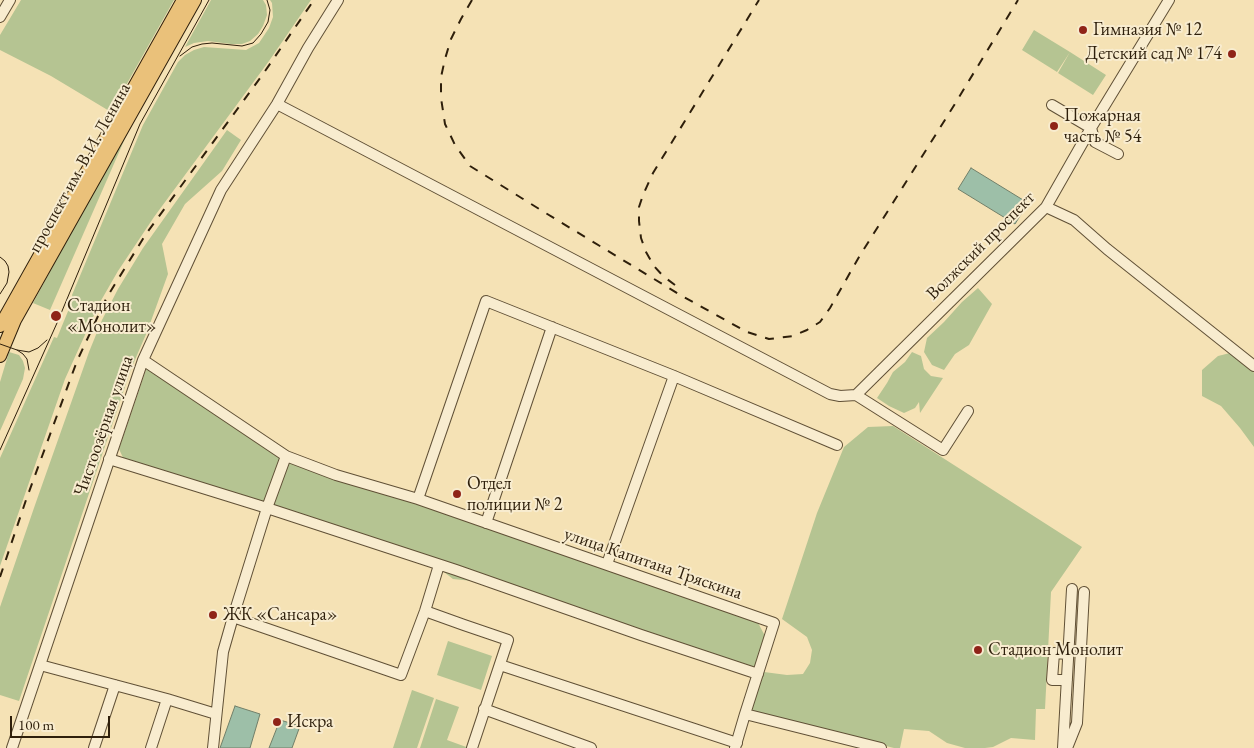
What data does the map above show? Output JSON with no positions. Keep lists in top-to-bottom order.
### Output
{
  "streets": {
    "main road": ["проспект им. В.И. Ленина"],
    "street": ["Волжский проспект", "Чистоозёрная улица", "улица Капитана Тряскина"]
  },
  "crossings": [
    ["Чистоозёрная улица", "улица Капитана Тряскина"]
  ],
  "places": [
    "Гимназия № 12",
    "Детский сад № 174",
    "Пожарная часть № 54",
    "Стадион «Монолит»",
    "Отдел полиции № 2",
    "ЖК «Сансара»",
    "Стадион Монолит",
    "Искра"
  ],
  "scale_bar": "100 m"
}
